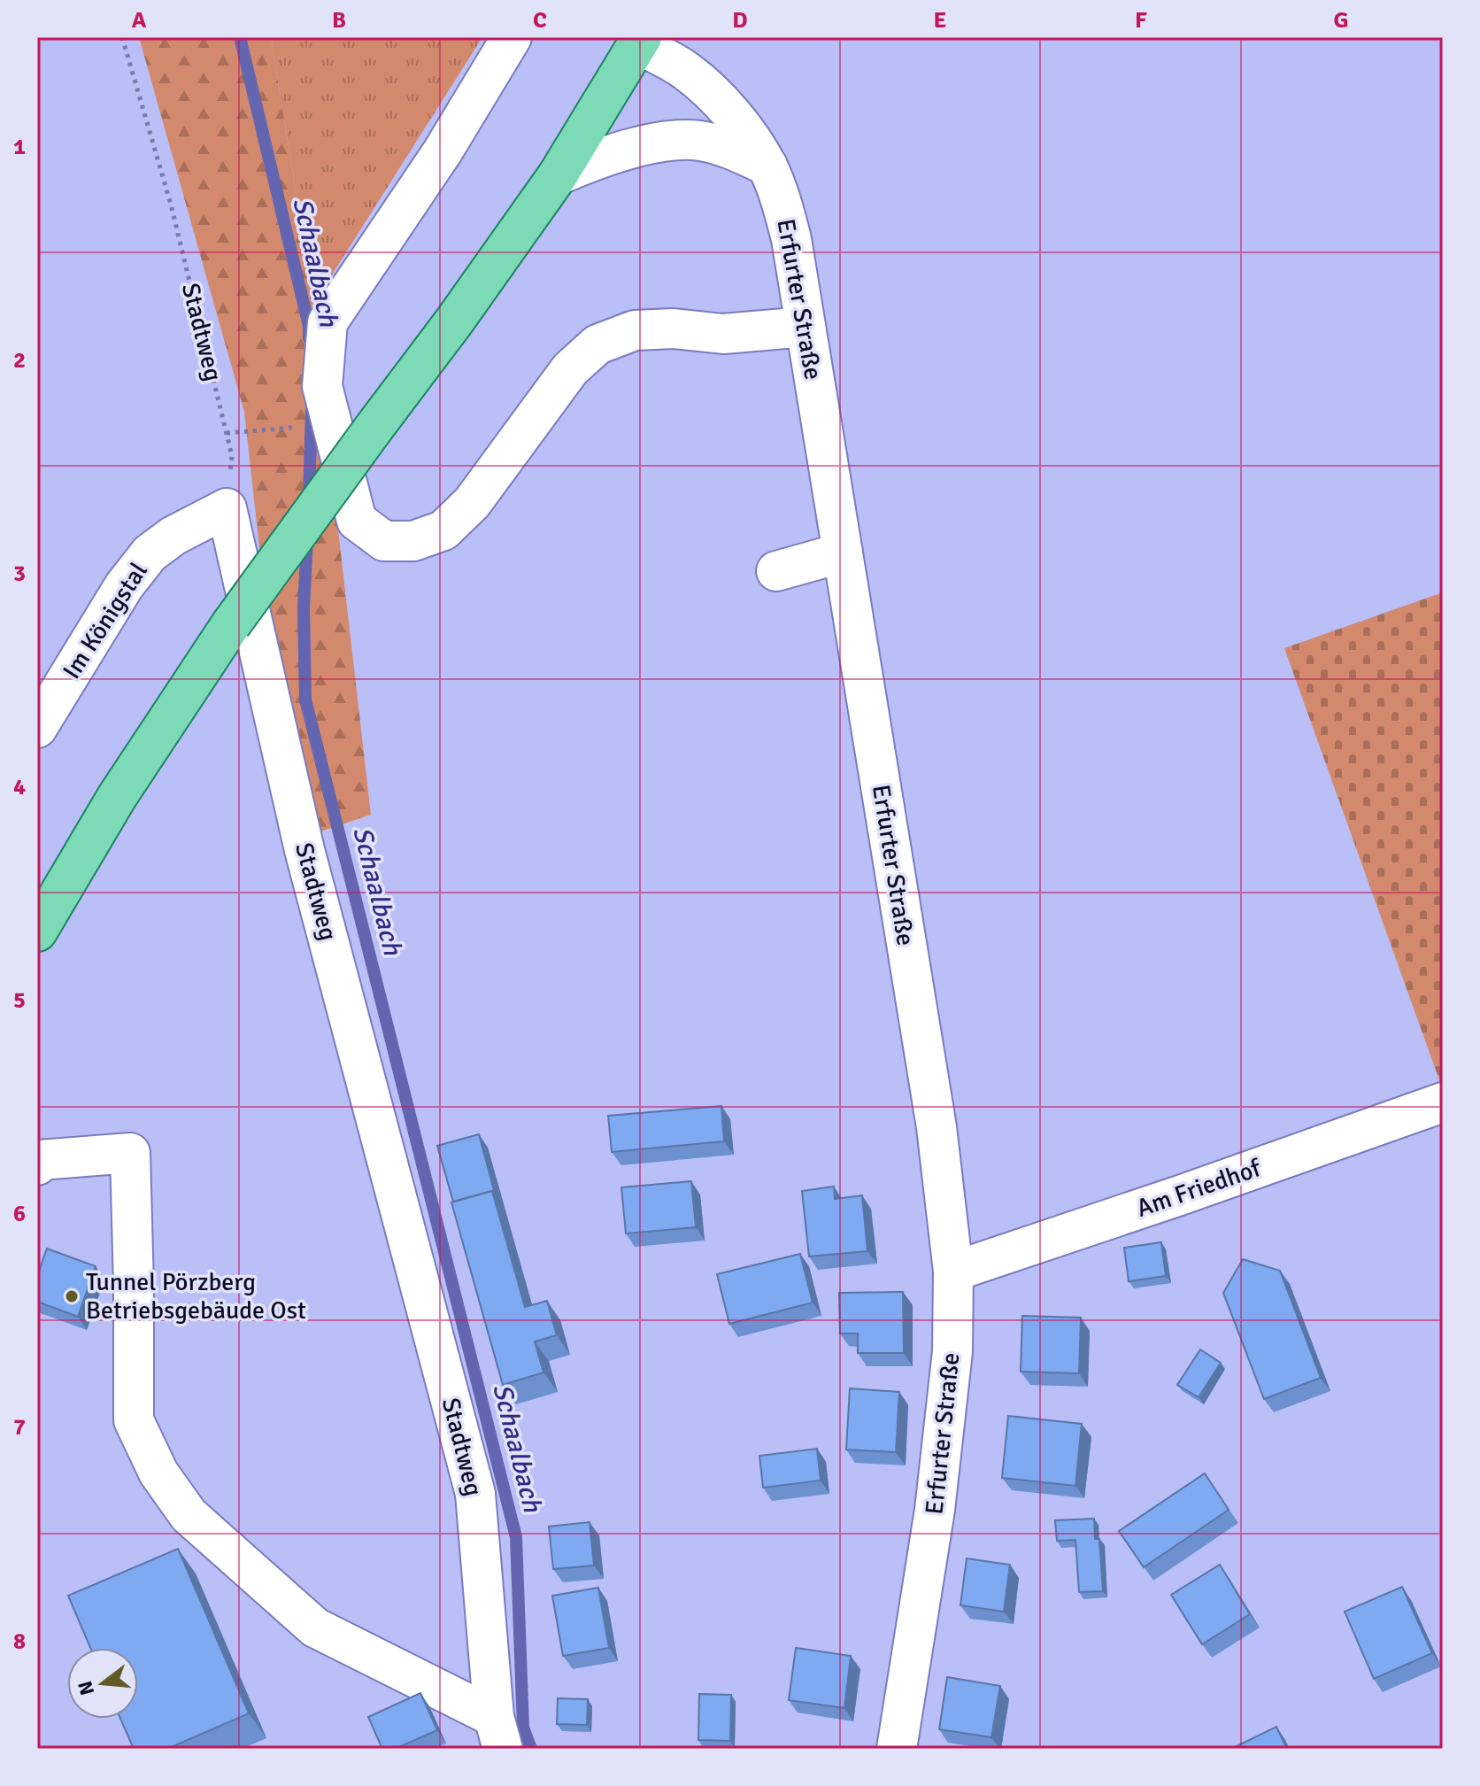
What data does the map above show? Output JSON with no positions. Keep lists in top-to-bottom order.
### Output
{
  "streets": {
    "street": [
      "Erfurter Straße",
      "Stadtweg",
      "Im Königstal",
      "Am Friedhof"
    ]
  },
  "crossings": [
    ["Erfurter Straße", "Am Friedhof"],
    ["Stadtweg", "Im Königstal"]
  ],
  "water": ["Schaalbach"],
  "places": ["Tunnel Pörzberg Betriebsgebäude Ost"],
  "north": "left",
  "grid": {
    "columns": [
      "A",
      "B",
      "C",
      "D",
      "E",
      "F",
      "G"
    ],
    "rows": [
      "1",
      "2",
      "3",
      "4",
      "5",
      "6",
      "7",
      "8"
    ]
  }
}
